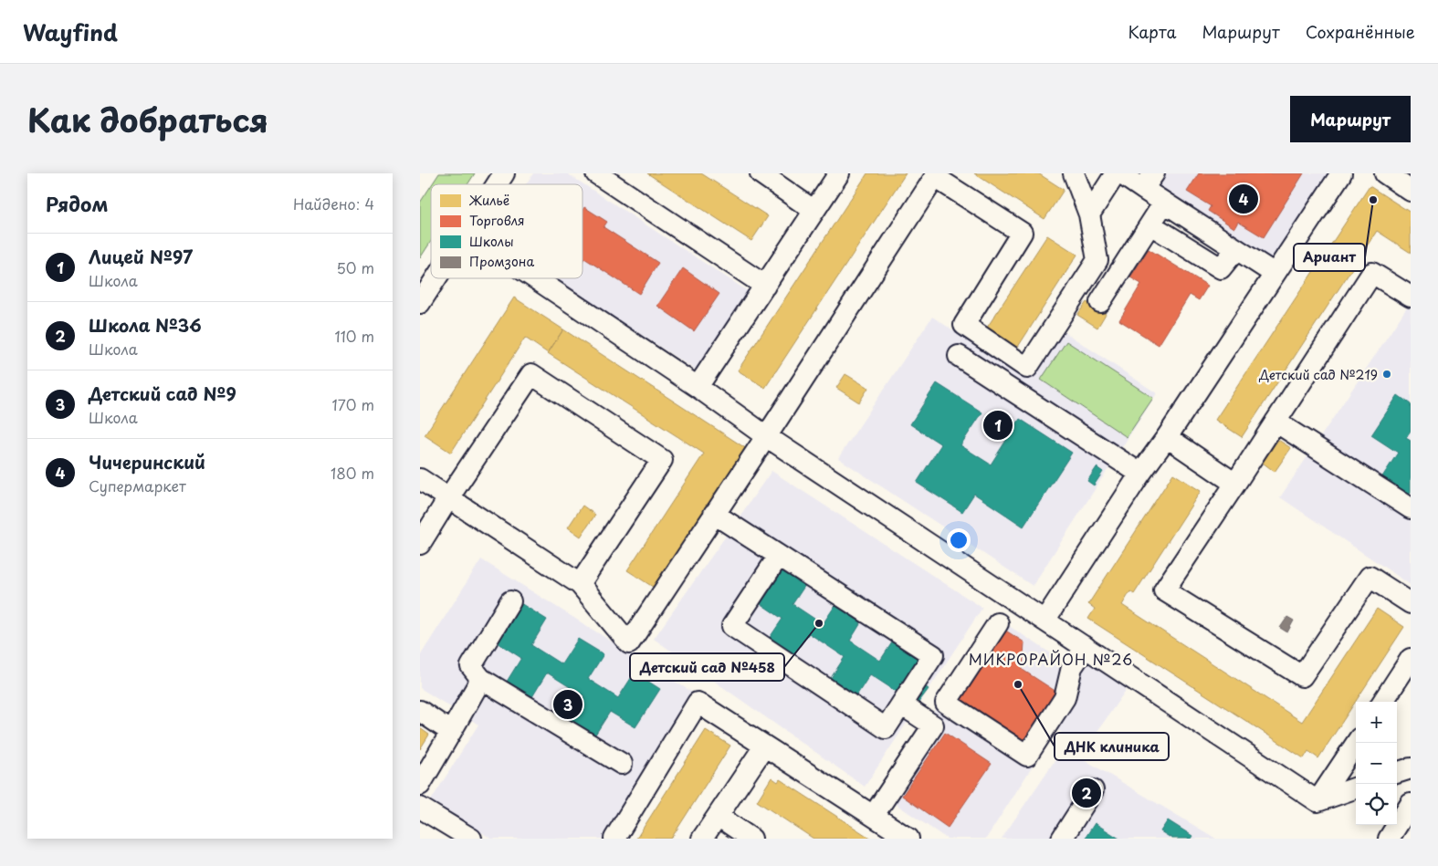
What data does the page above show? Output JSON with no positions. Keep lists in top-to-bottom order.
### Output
{
  "districts": ["МИКРОРАЙОН №26"],
  "places": [
    "Ариант",
    "Детский сад №219",
    "Детский сад №458",
    "ДНК клиника"
  ],
  "legend": [
    "Жильё",
    "Торговля",
    "Школы",
    "Промзона"
  ],
  "page": {
    "header": "Wayfind",
    "nav": ["Карта", "Маршрут", "Сохранённые"],
    "title": "Как добраться",
    "buttons": "Маршрут",
    "heading": ["Рядом", "Найдено: 4"],
    "pins": [
      "4",
      "1",
      "3",
      "2"
    ],
    "list": [
      {
        "mark": "1",
        "name": "Лицей №97",
        "note": "Школа",
        "value": "50 m"
      },
      {
        "mark": "2",
        "name": "Школа №36",
        "note": "Школа",
        "value": "110 m"
      },
      {
        "mark": "3",
        "name": "Детский сад №9",
        "note": "Школа",
        "value": "170 m"
      },
      {
        "mark": "4",
        "name": "Чичеринский",
        "note": "Супермаркет",
        "value": "180 m"
      }
    ],
    "map_buttons": ["+", "−"]
  }
}
